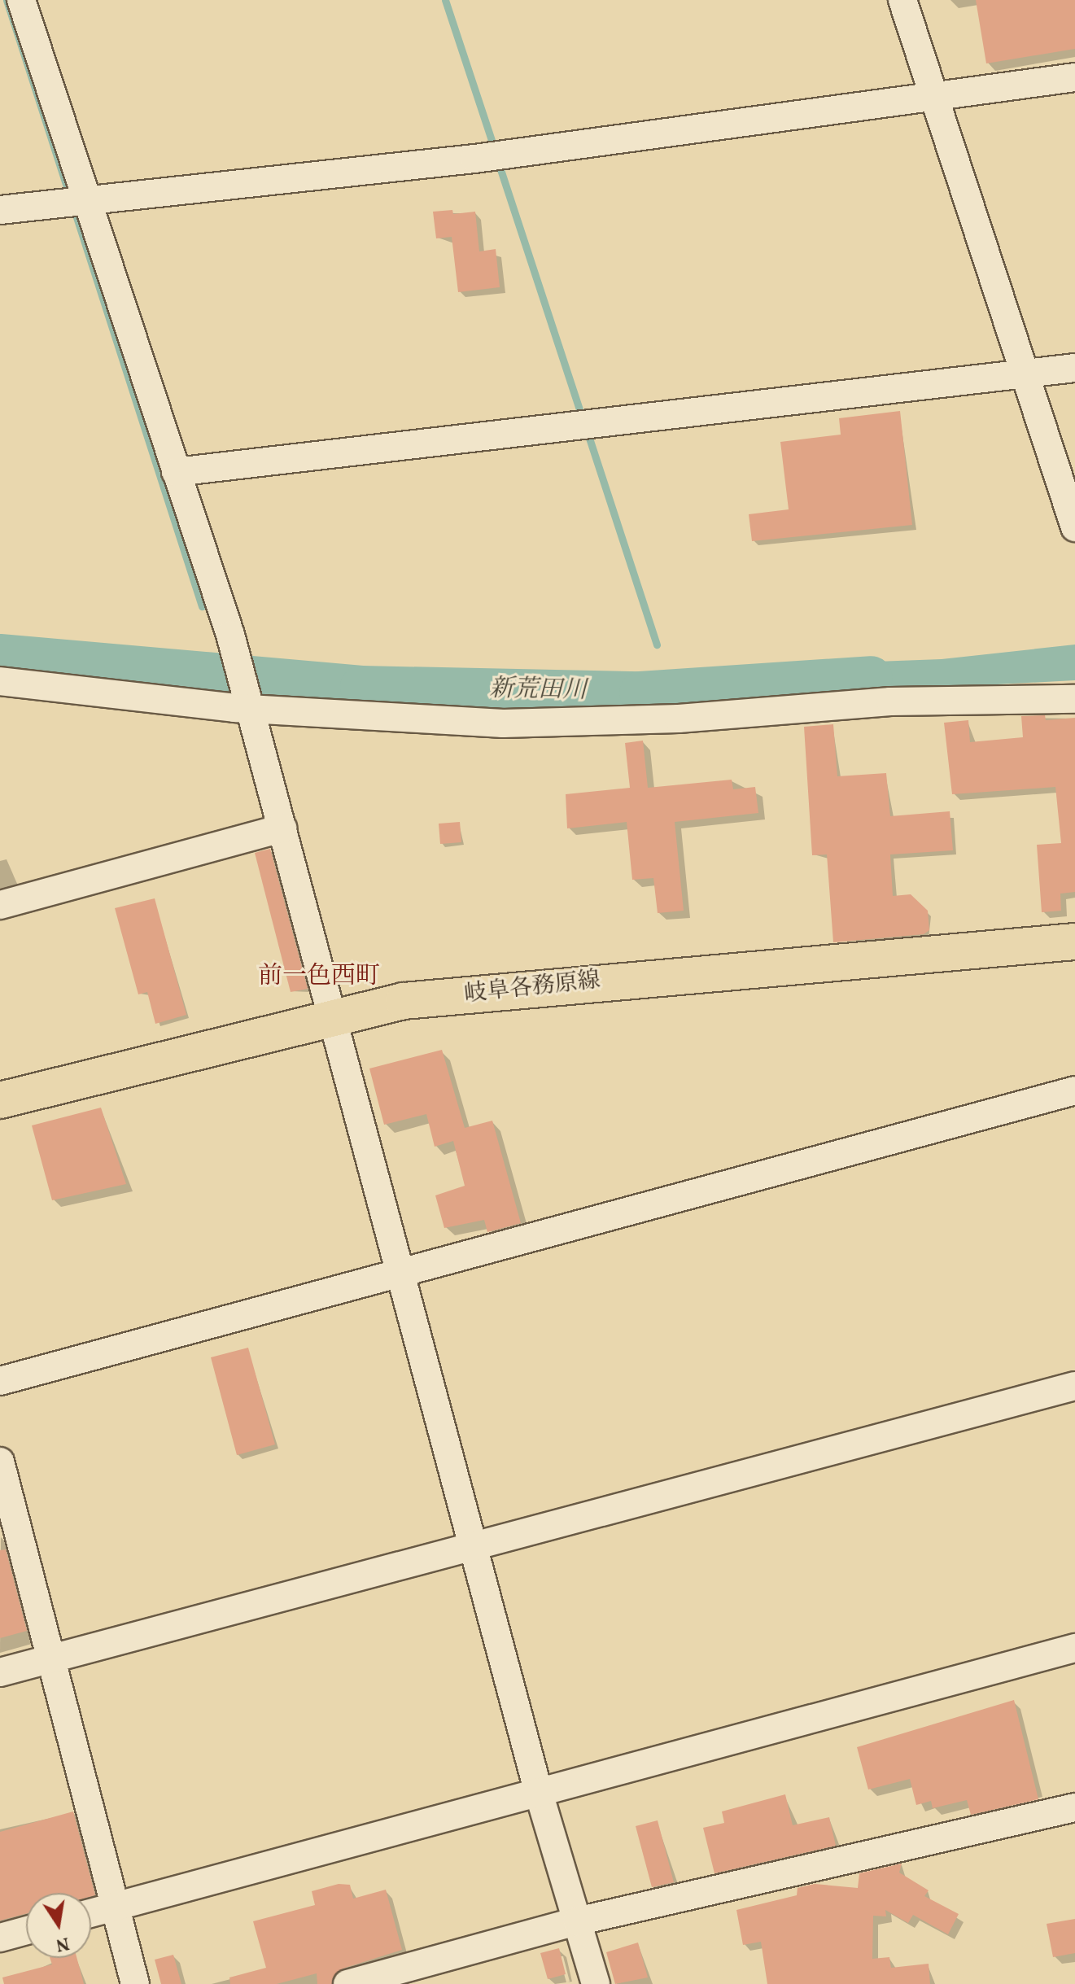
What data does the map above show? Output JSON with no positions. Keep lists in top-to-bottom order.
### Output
{
  "streets": {
    "main road": ["岐阜各務原線"]
  },
  "districts": ["前一色西町"],
  "water": ["新荒田川"],
  "north": "bottom"
}
